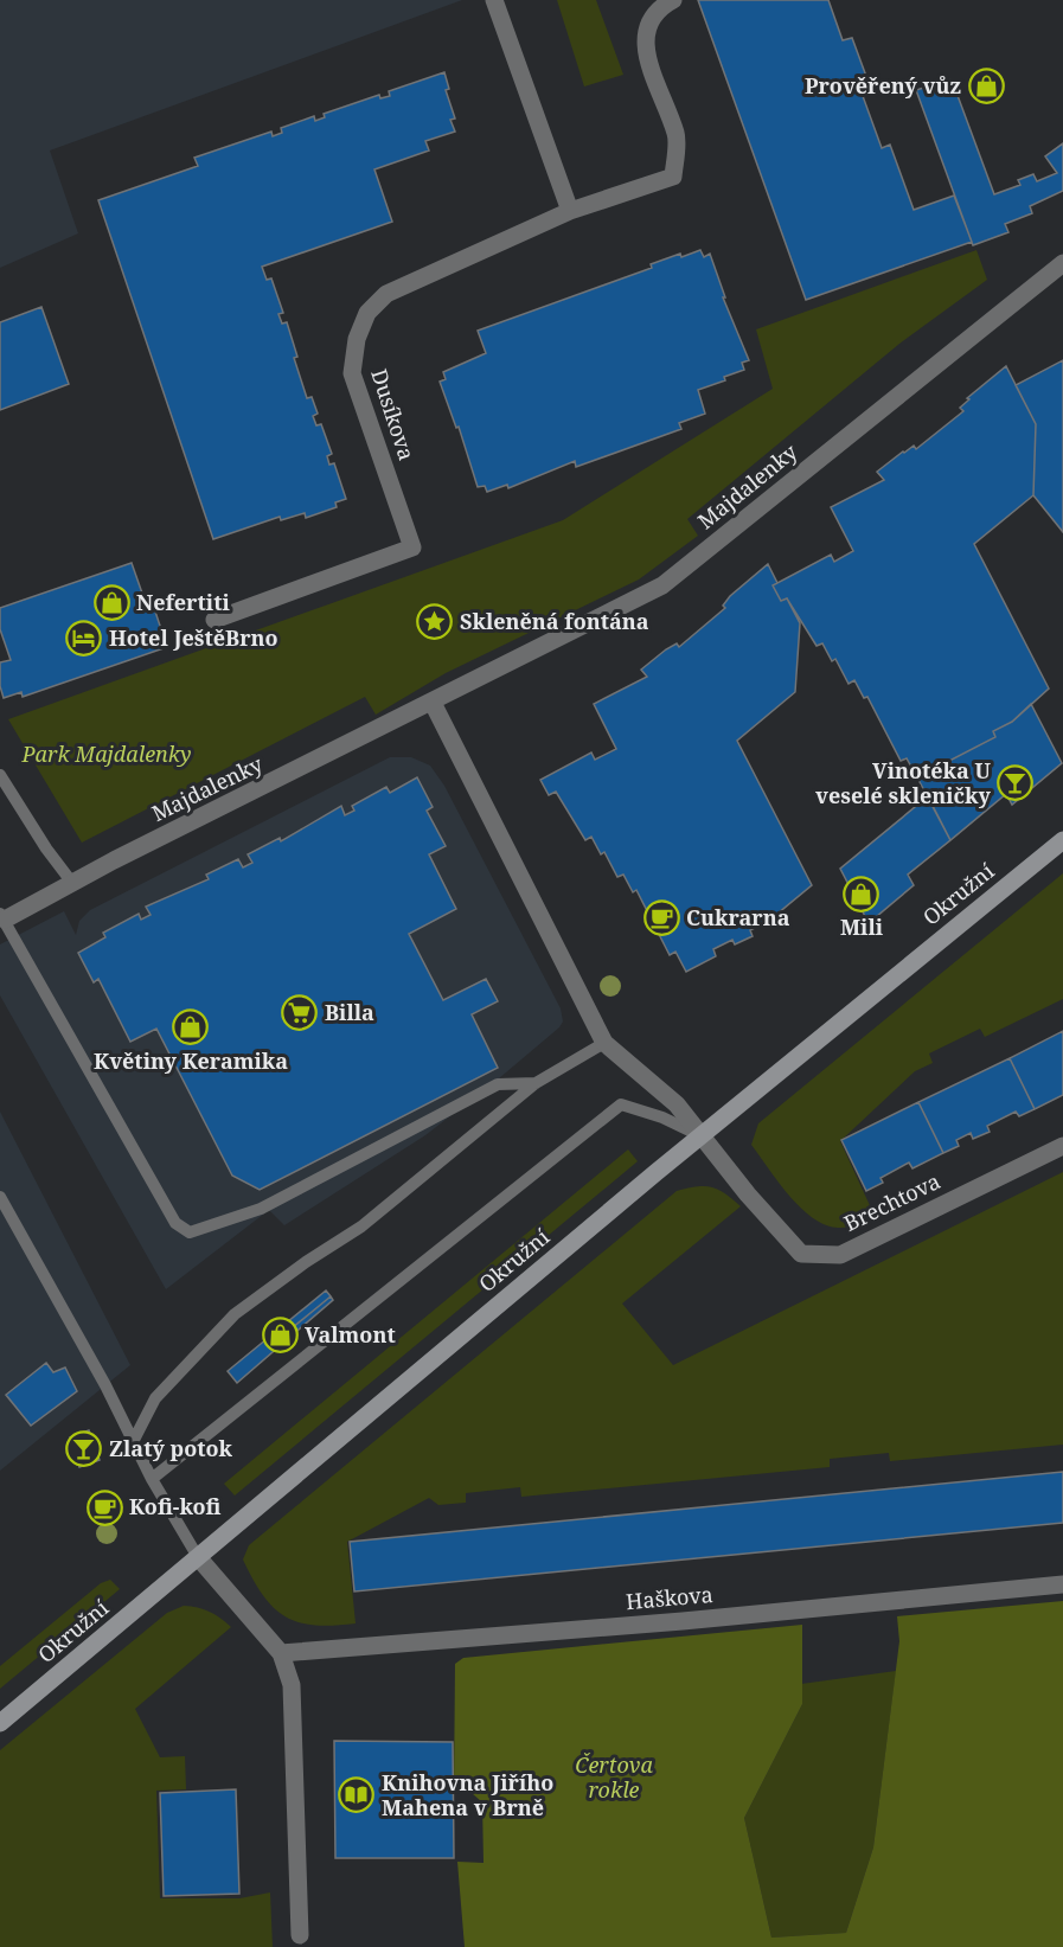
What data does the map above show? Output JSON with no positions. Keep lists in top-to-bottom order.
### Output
{
  "streets": {
    "street": [
      "Dusíkova",
      "Majdalenky",
      "Okružní",
      "Brechtova",
      "Haškova"
    ]
  },
  "crossings": [
    ["Okružní", "Brechtova"]
  ],
  "parks": ["Park Majdalenky", "Čertova rokle"],
  "places": {
    "shop": [
      "Prověřený vůz",
      "Nefertiti",
      "Mili",
      "Květiny Keramika",
      "Valmont"
    ],
    "place": ["Skleněná fontána"],
    "hotel": ["Hotel JeštěBrno"],
    "bar": ["Vinotéka U veselé skleničky", "Zlatý potok"],
    "cafe": ["Cukrarna", "Kofi-kofi"],
    "supermarket": ["Billa"],
    "library": ["Knihovna Jiřího Mahena v Brně"]
  }
}
